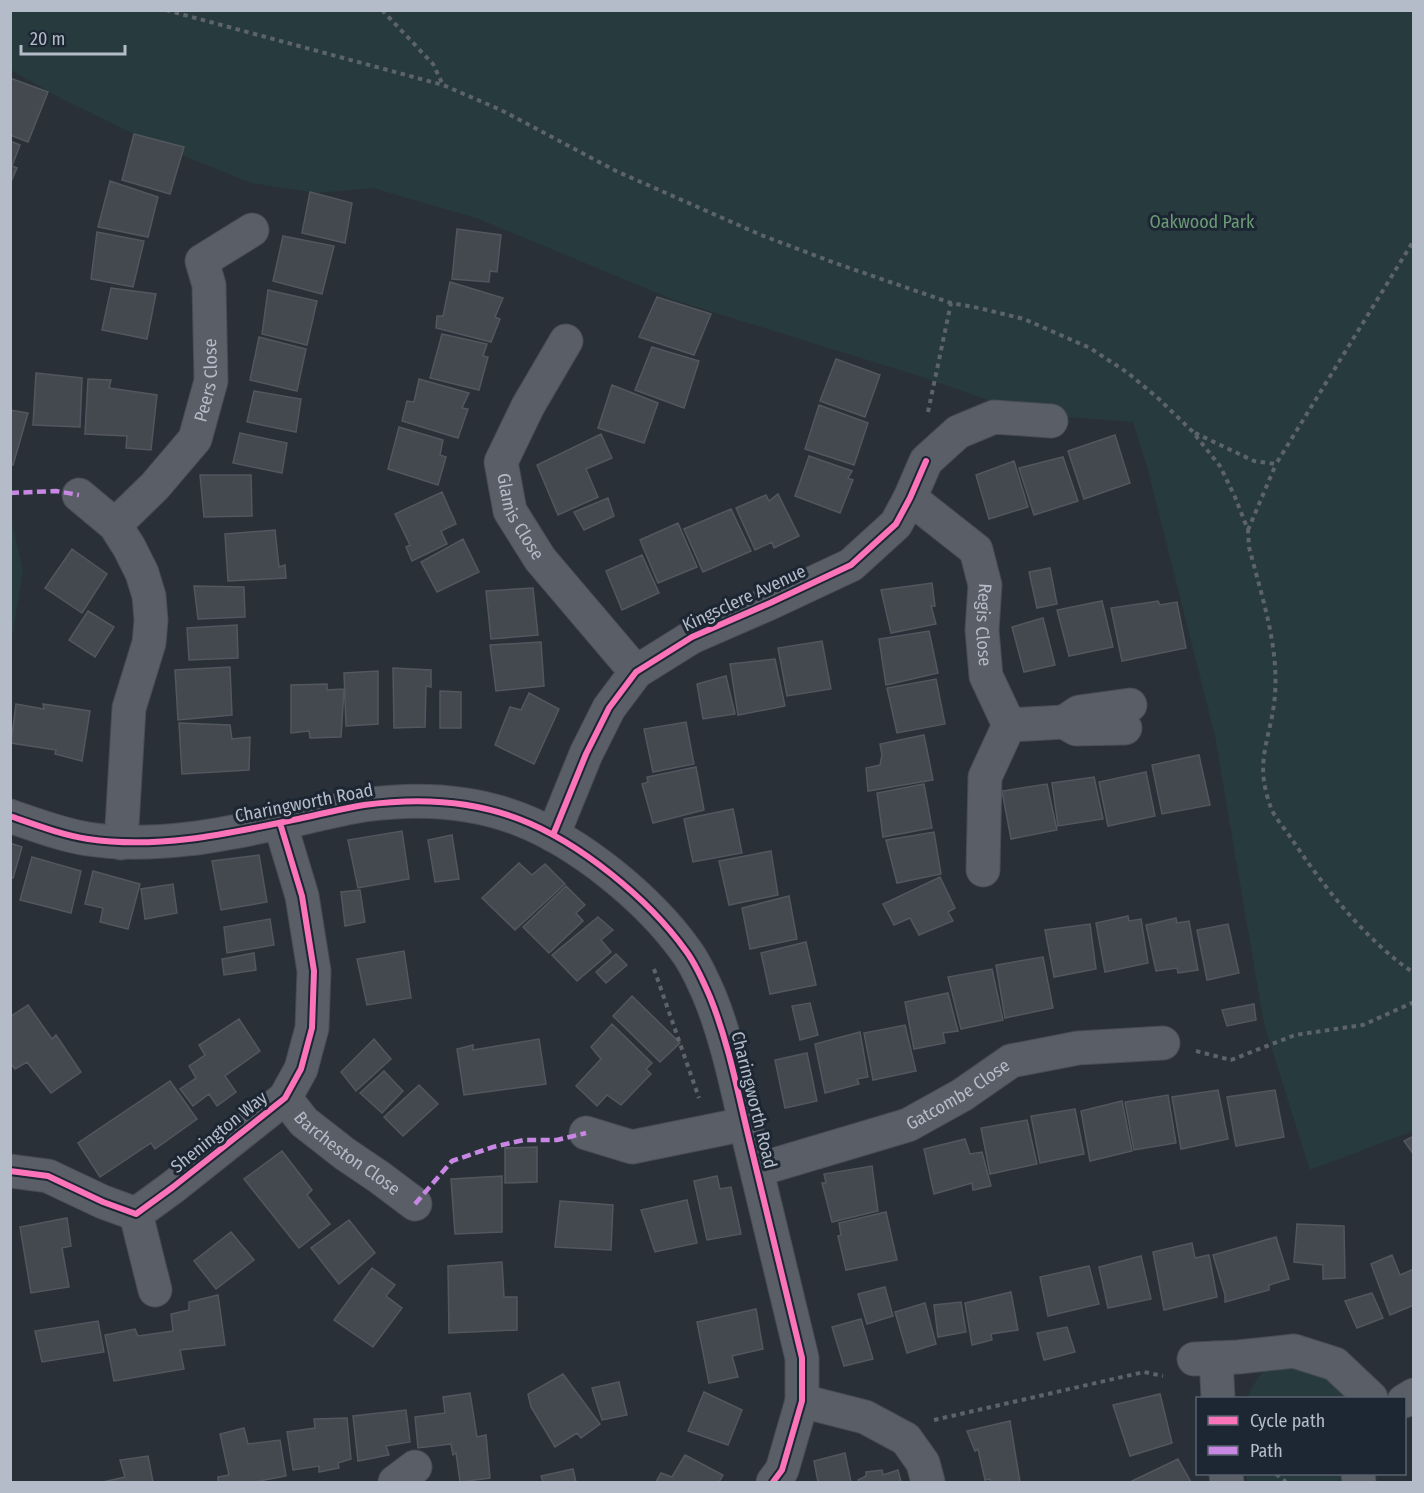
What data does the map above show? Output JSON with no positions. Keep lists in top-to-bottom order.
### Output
{
  "streets": {
    "street": [
      "Peers Close",
      "Glamis Close",
      "Kingsclere Avenue",
      "Regis Close",
      "Charingworth Road",
      "Gatcombe Close",
      "Shenington Way",
      "Barcheston Close"
    ]
  },
  "crossings": [
    ["Glamis Close", "Kingsclere Avenue"],
    ["Kingsclere Avenue", "Regis Close"],
    ["Kingsclere Avenue", "Charingworth Road"],
    ["Charingworth Road", "Gatcombe Close"],
    ["Charingworth Road", "Shenington Way"],
    ["Shenington Way", "Barcheston Close"]
  ],
  "parks": ["Oakwood Park"],
  "legend": ["Cycle path", "Path"],
  "scale_bar": "20 m"
}
